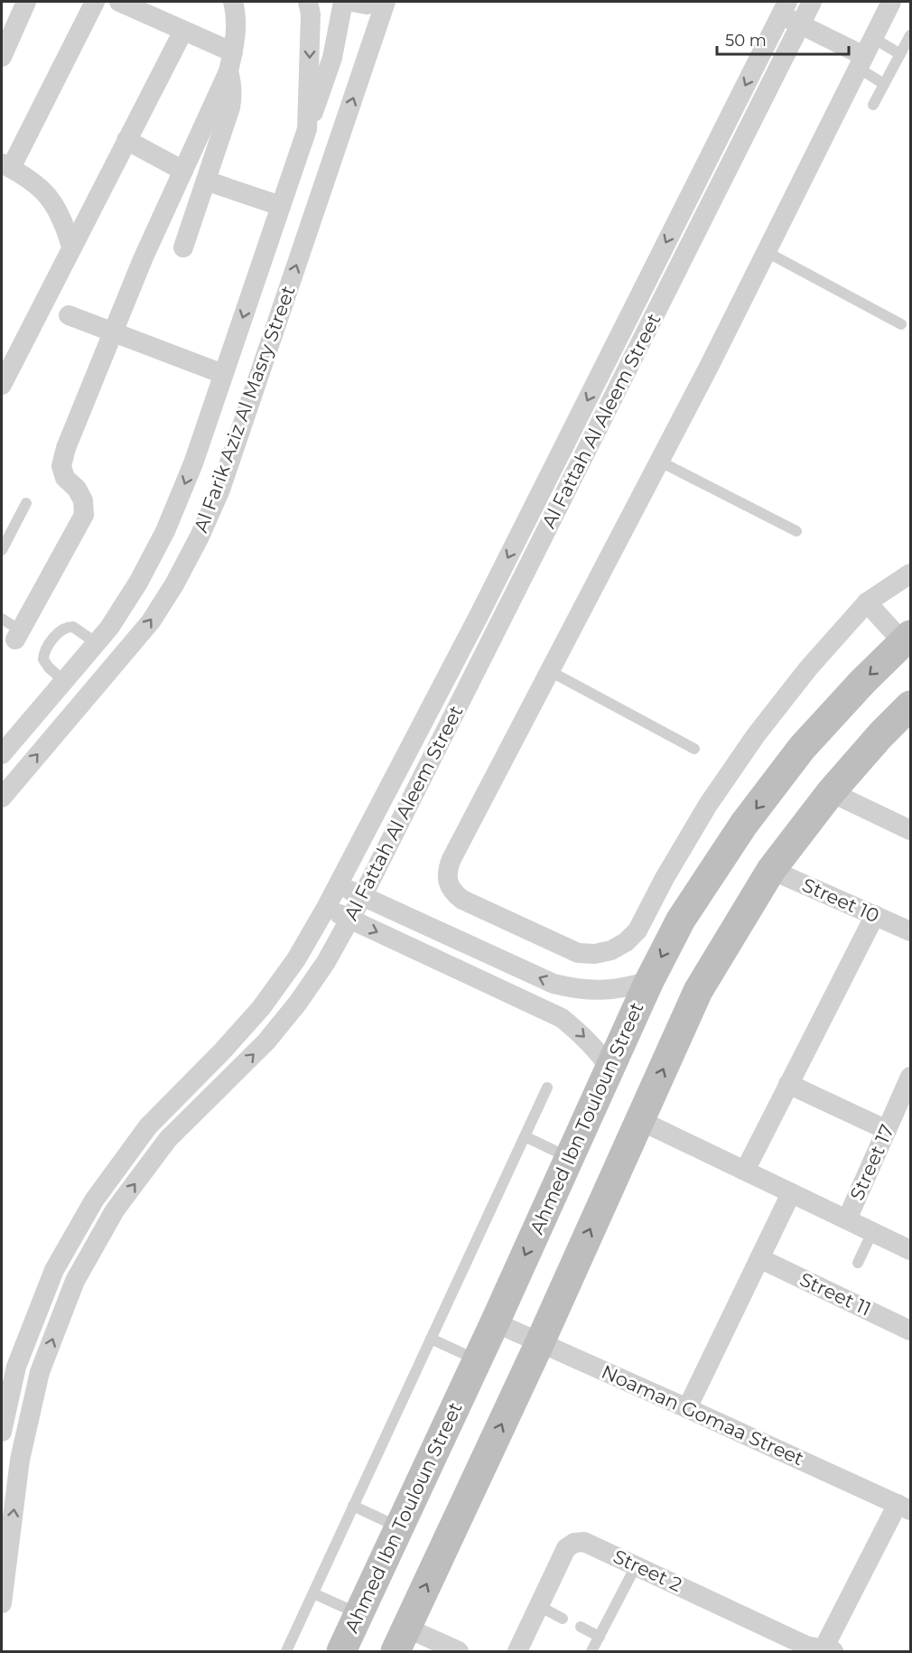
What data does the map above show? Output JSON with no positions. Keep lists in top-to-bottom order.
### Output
{
  "streets": {
    "street": [
      "Al Farik Aziz Al Masry Street",
      "Al Fattah Al Aleem Street",
      "Street 10",
      "Ahmed Ibn Touloun Street",
      "Street 17",
      "Street 11",
      "Noaman Gomaa Street",
      "Street 2"
    ]
  },
  "crossings": [
    ["Ahmed Ibn Touloun Street", "Noaman Gomaa Street"]
  ],
  "scale_bar": "50 m"
}
